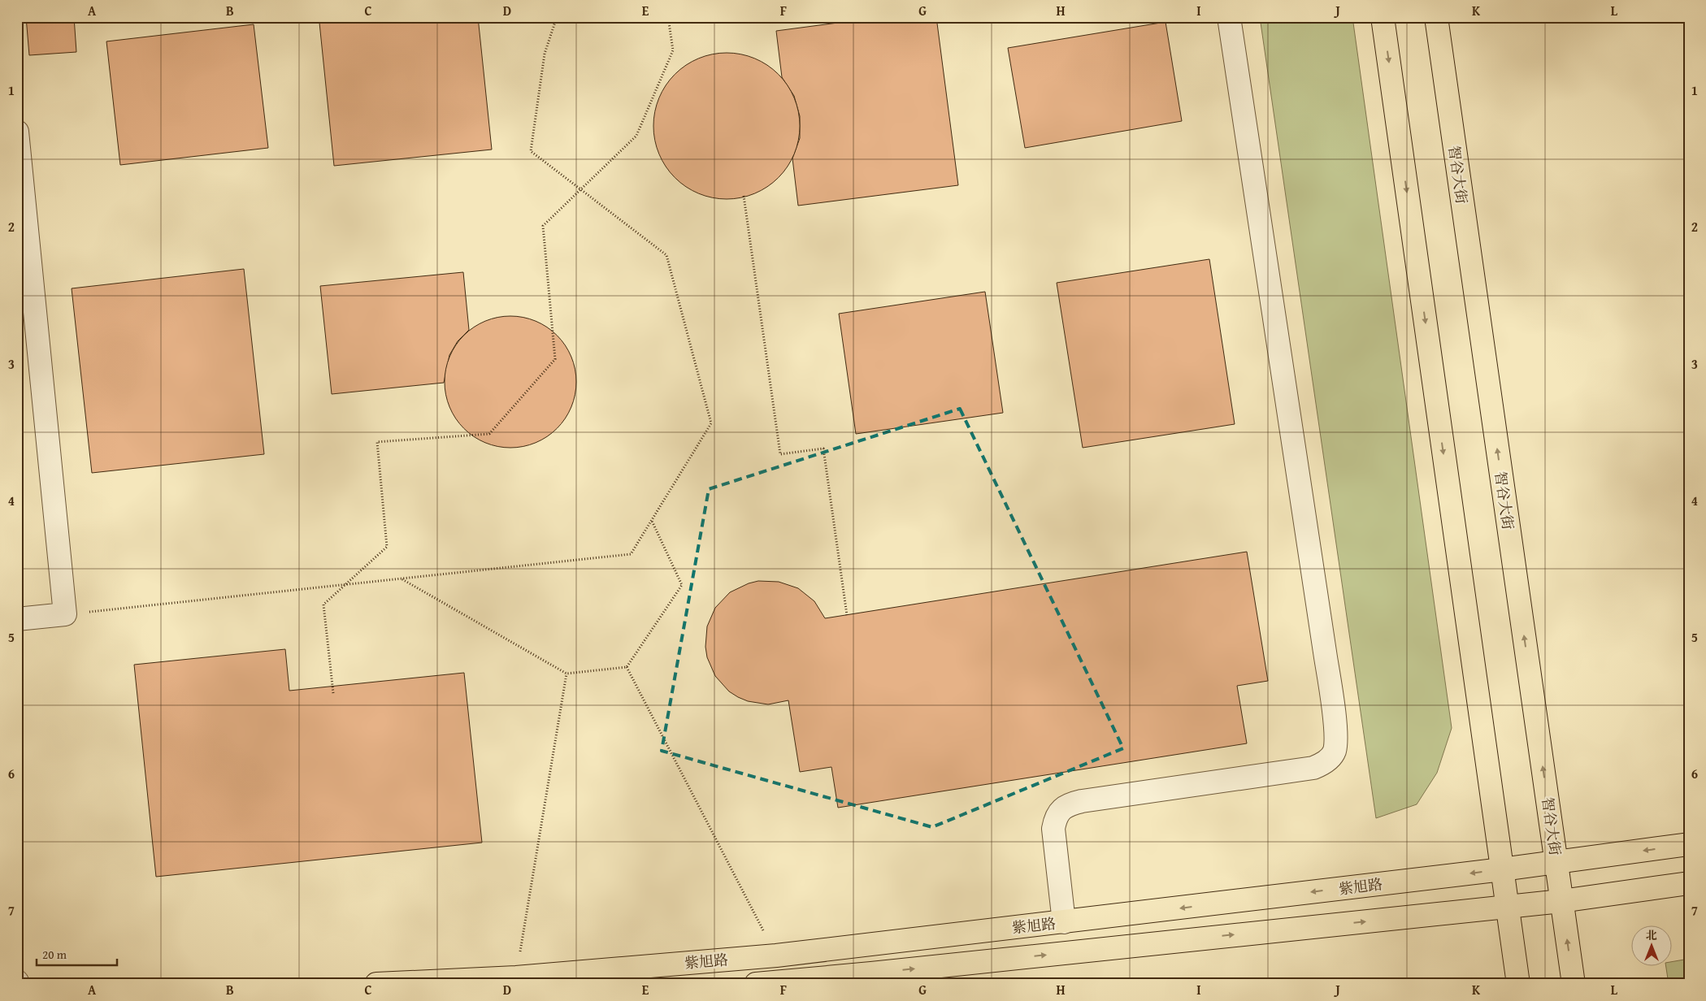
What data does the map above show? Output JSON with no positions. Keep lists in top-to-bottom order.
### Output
{
  "streets": {
    "main road": ["智谷大街", "紫旭路"]
  },
  "crossings": [
    ["智谷大街", "紫旭路"]
  ],
  "scale_bar": "20 m",
  "north": "top",
  "grid": {
    "columns": [
      "A",
      "B",
      "C",
      "D",
      "E",
      "F",
      "G",
      "H",
      "I",
      "J",
      "K",
      "L"
    ],
    "rows": [
      "1",
      "2",
      "3",
      "4",
      "5",
      "6",
      "7"
    ]
  }
}
